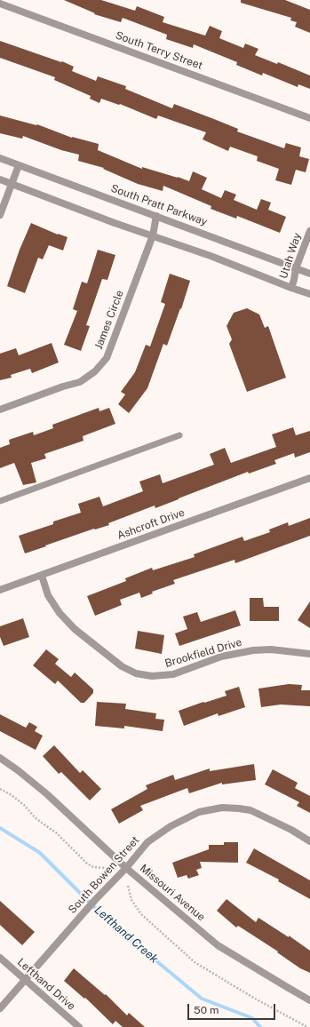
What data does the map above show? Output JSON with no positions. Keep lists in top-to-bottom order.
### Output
{
  "streets": {
    "street": [
      "South Terry Street",
      "South Pratt Parkway",
      "Utah Way",
      "James Circle",
      "Ashcroft Drive",
      "Brookfield Drive",
      "South Bowen Street",
      "Missouri Avenue",
      "Lefthand Drive"
    ]
  },
  "crossings": [
    ["South Pratt Parkway", "Utah Way"],
    ["South Pratt Parkway", "James Circle"],
    ["Ashcroft Drive", "Brookfield Drive"],
    ["South Bowen Street", "Missouri Avenue"],
    ["South Bowen Street", "Lefthand Drive"]
  ],
  "water": ["Lefthand Creek"],
  "scale_bar": "50 m"
}
